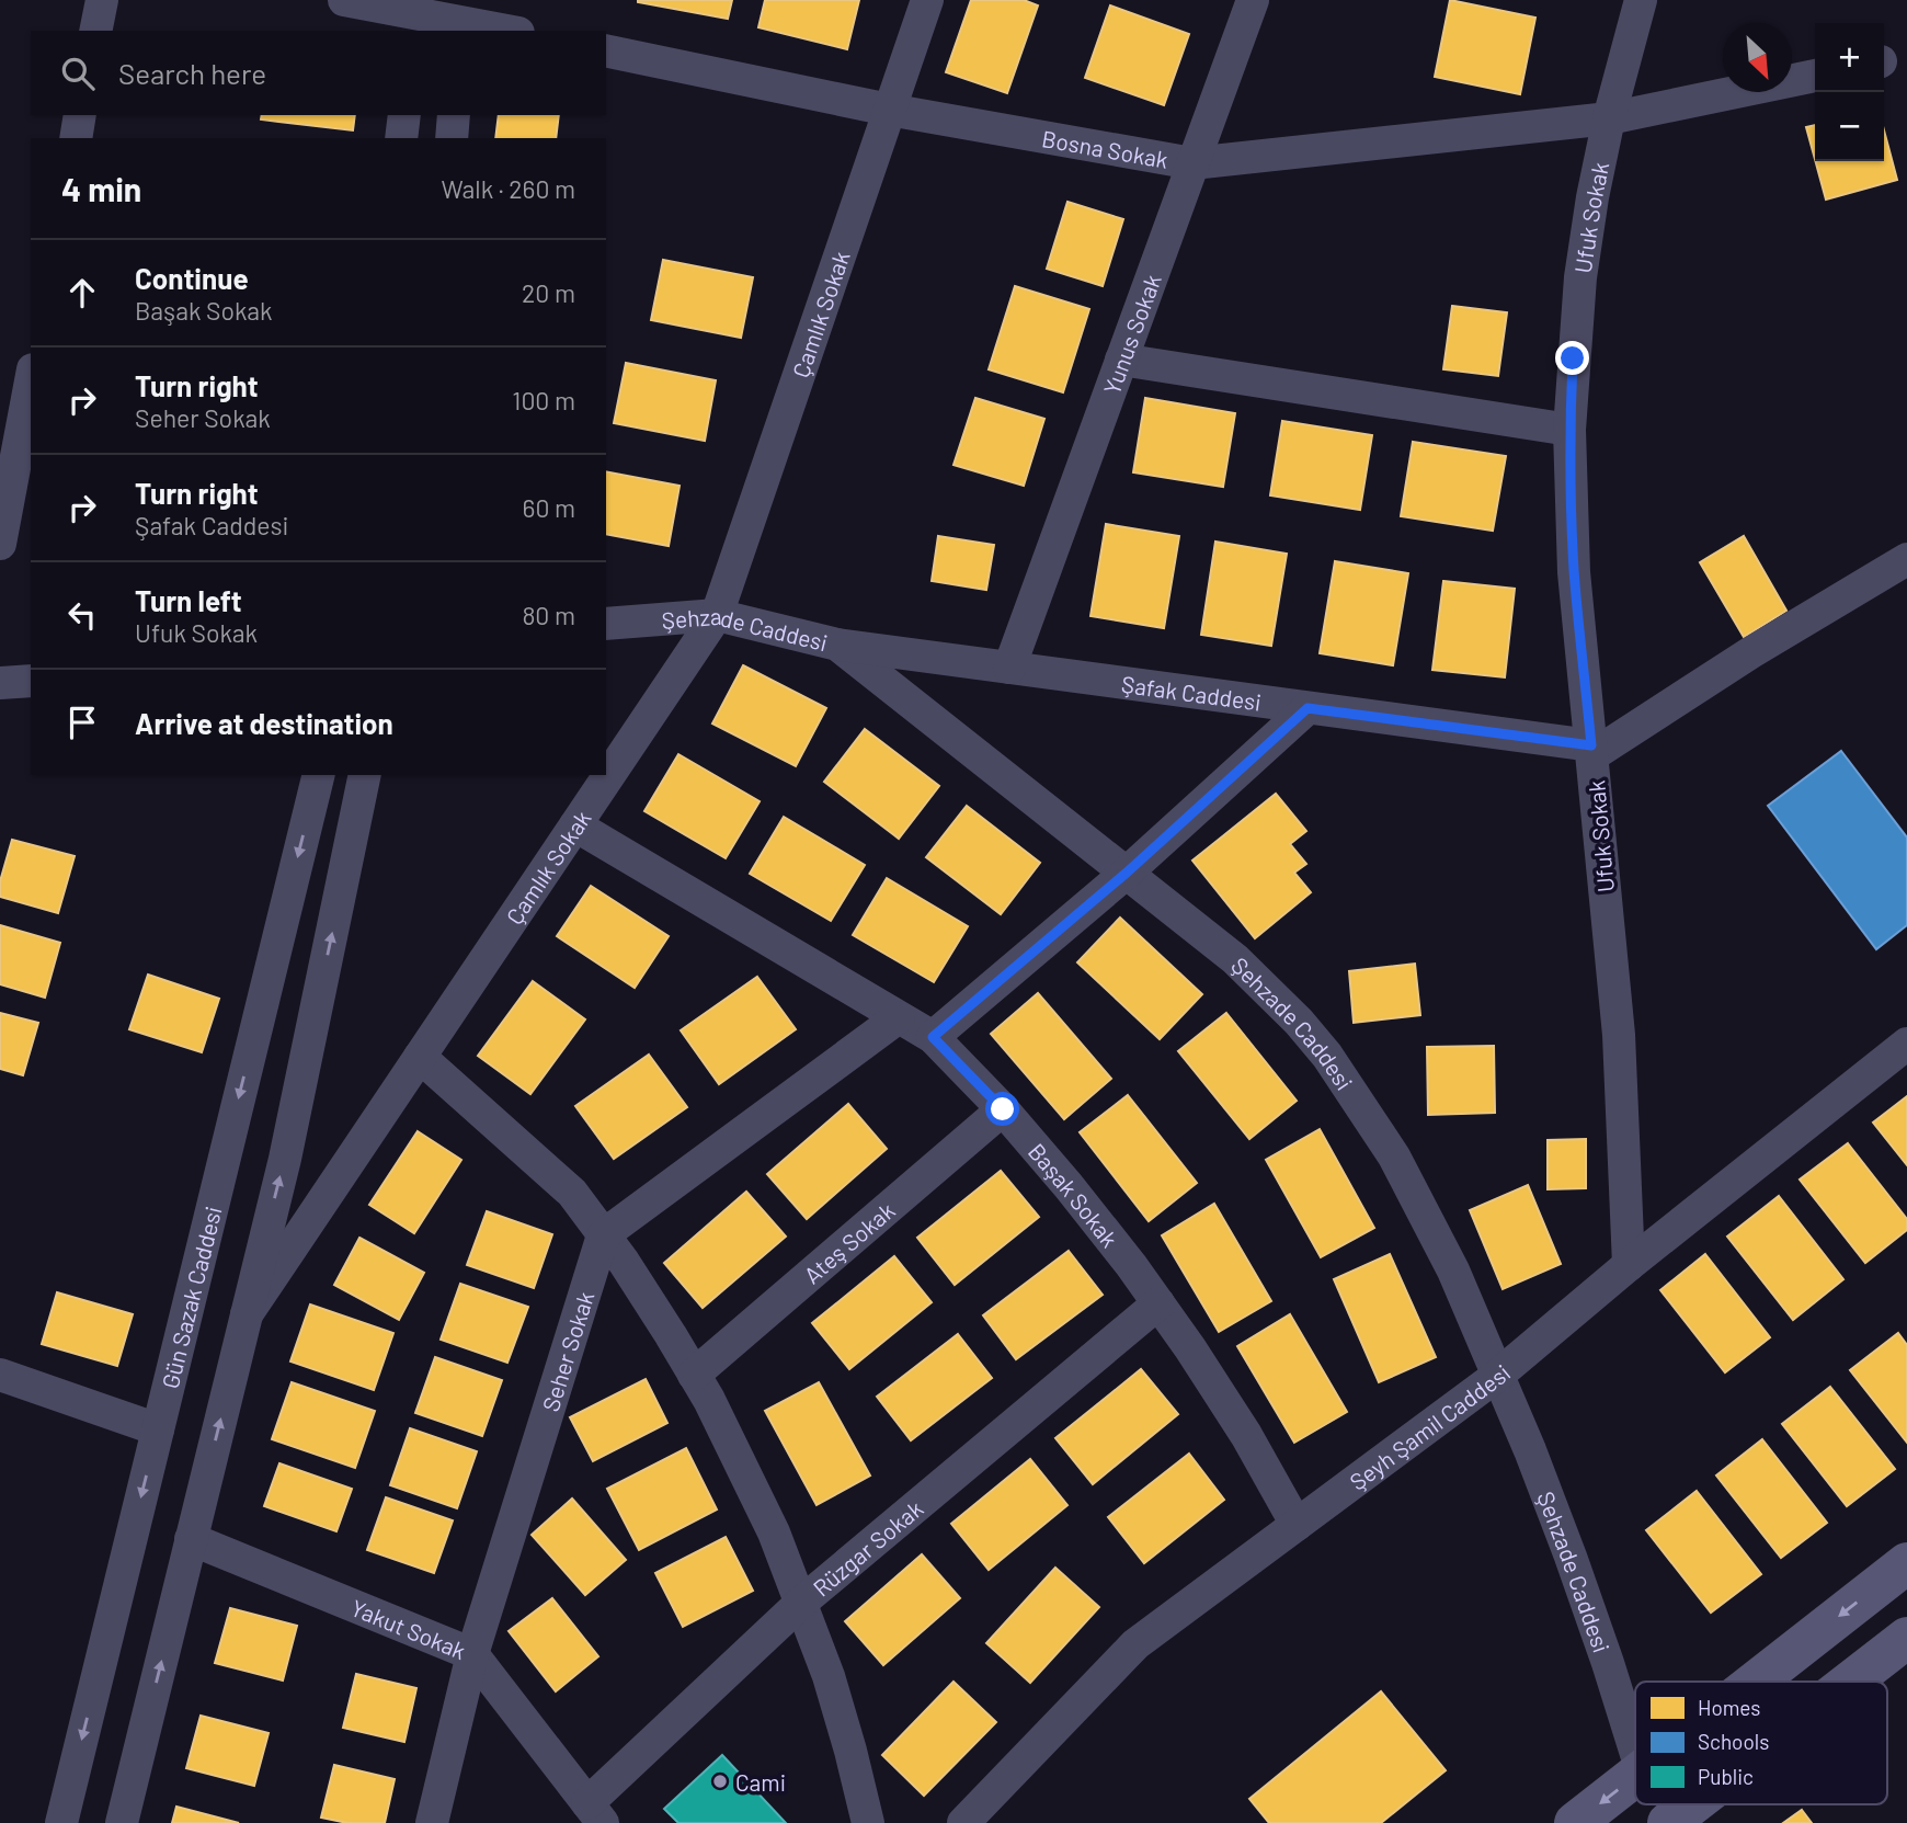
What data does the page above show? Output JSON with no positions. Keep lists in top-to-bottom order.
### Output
{
  "streets": {
    "street": [
      "Bosna Sokak",
      "Ufuk Sokak",
      "Çamlık Sokak",
      "Yunus Sokak",
      "Şehzade Caddesi",
      "Şafak Caddesi",
      "Başak Sokak",
      "Ateş Sokak",
      "Gün Sazak Caddesi",
      "Seher Sokak",
      "Şeyh Şamil Caddesi",
      "Rüzgar Sokak",
      "Yakut Sokak"
    ]
  },
  "crossings": [
    ["Bosna Sokak", "Ufuk Sokak"],
    ["Bosna Sokak", "Çamlık Sokak"],
    ["Bosna Sokak", "Yunus Sokak"],
    ["Ufuk Sokak", "Şafak Caddesi"],
    ["Ufuk Sokak", "Şeyh Şamil Caddesi"],
    ["Çamlık Sokak", "Şehzade Caddesi"],
    ["Çamlık Sokak", "Başak Sokak"],
    ["Yunus Sokak", "Şafak Caddesi"],
    ["Şehzade Caddesi", "Şafak Caddesi"],
    ["Şehzade Caddesi", "Şeyh Şamil Caddesi"],
    ["Başak Sokak", "Ateş Sokak"],
    ["Başak Sokak", "Şeyh Şamil Caddesi"],
    ["Başak Sokak", "Rüzgar Sokak"],
    ["Seher Sokak", "Yakut Sokak"],
    ["Rüzgar Sokak", "Yakut Sokak"]
  ],
  "places": ["Cami"],
  "legend": ["Homes", "Schools", "Public"],
  "north": "bottom right",
  "page": {
    "map_buttons": ["+", "−"],
    "search": "Search here",
    "heading": ["4 min", "Walk · 260 m"],
    "list": [
      ["Continue", "Başak Sokak", "20 m"],
      ["Turn right", "Seher Sokak", "100 m"],
      ["Turn right", "Şafak Caddesi", "60 m"],
      ["Turn left", "Ufuk Sokak", "80 m"],
      "Arrive at destination"
    ]
  }
}
